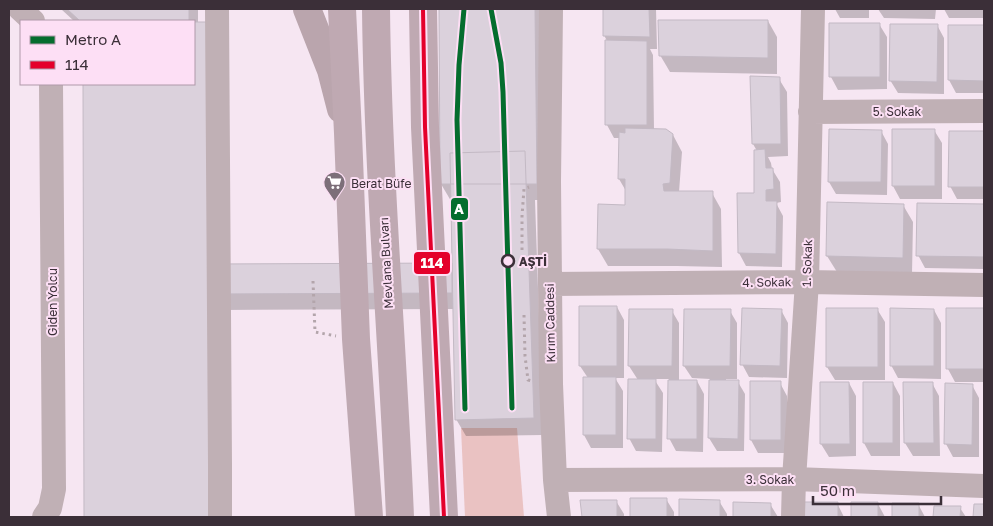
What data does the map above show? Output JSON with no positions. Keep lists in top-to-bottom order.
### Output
{
  "streets": {
    "highway": ["Mevlana Bulvarı"],
    "street": [
      "5. Sokak",
      "1. Sokak",
      "4. Sokak",
      "Giden Yolcu",
      "Kırım Caddesi",
      "3. Sokak"
    ]
  },
  "crossings": [
    ["5. Sokak", "1. Sokak"],
    ["1. Sokak", "4. Sokak"],
    ["1. Sokak", "3. Sokak"],
    ["4. Sokak", "Kırım Caddesi"],
    ["Kırım Caddesi", "3. Sokak"]
  ],
  "places": {
    "supermarket": ["Berat Büfe"],
    "other": ["AŞTİ"]
  },
  "lines": ["metro line A", "transit line 114"],
  "legend": ["Metro A", "114"],
  "scale_bar": "50 m"
}
